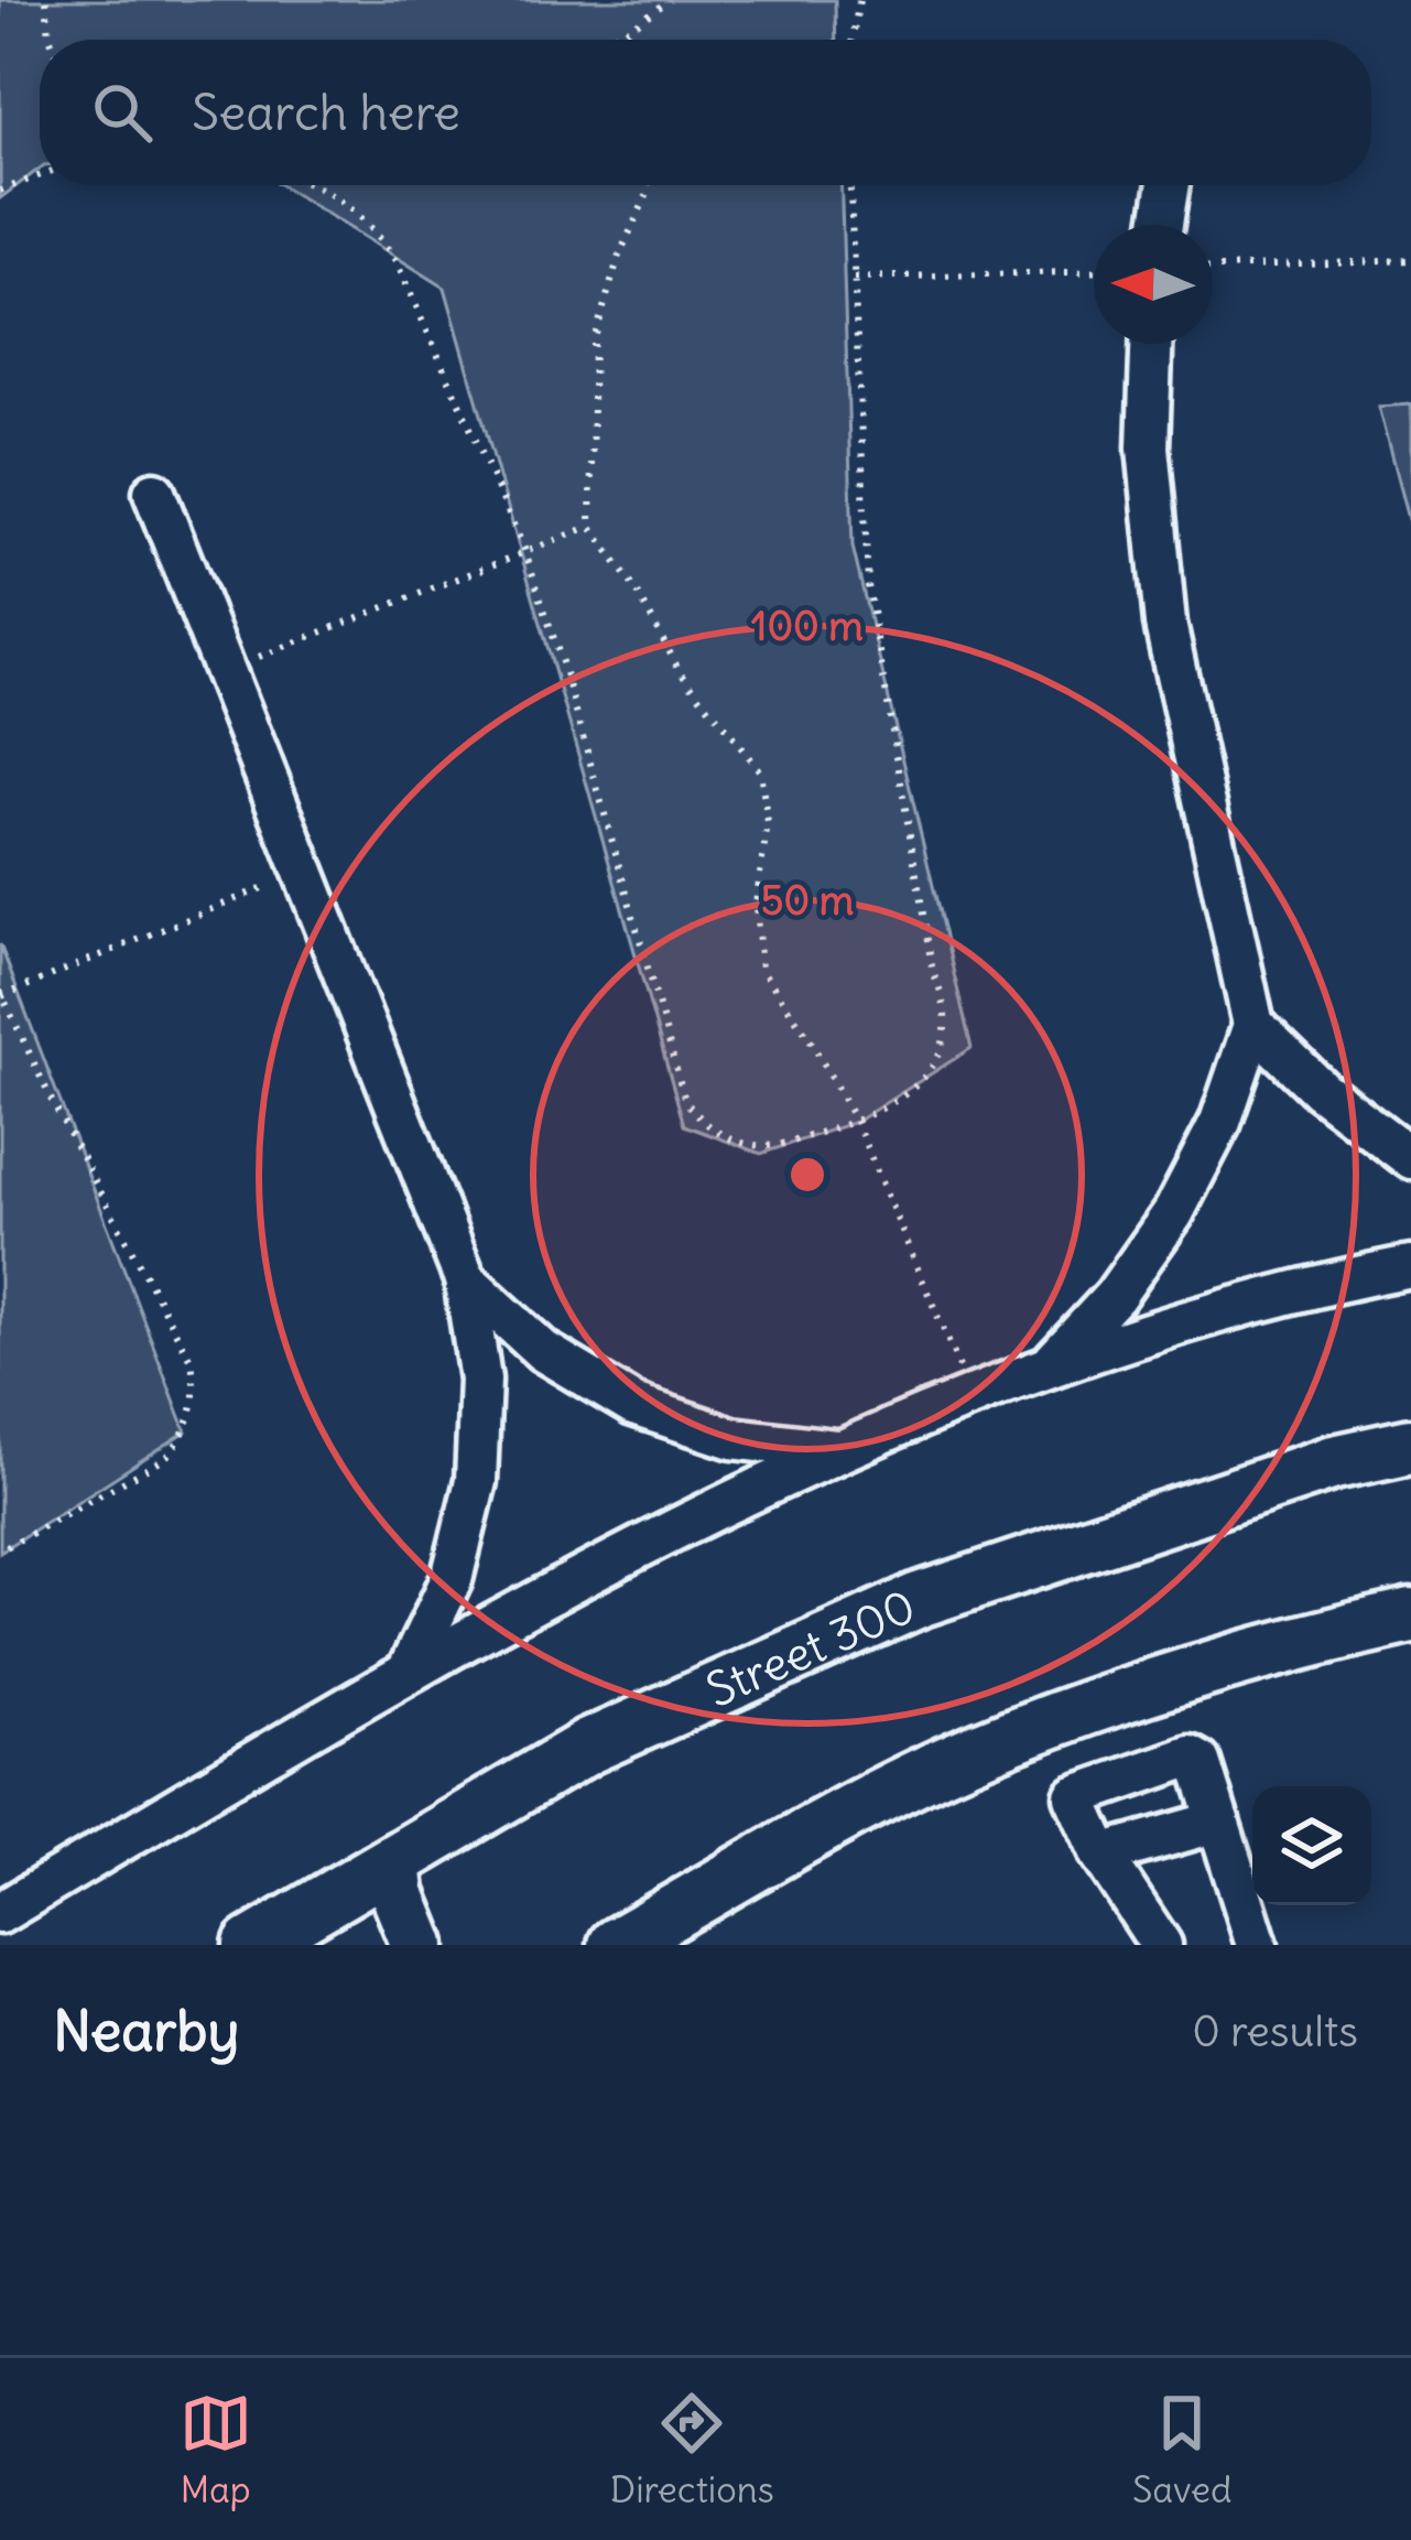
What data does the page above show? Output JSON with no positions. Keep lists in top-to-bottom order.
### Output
{
  "streets": {
    "street": ["Street 300"]
  },
  "north": "left",
  "page": {
    "search": "Search here",
    "heading": ["Nearby", "0 results"],
    "nav": ["Map", "Directions", "Saved"]
  },
  "rings": ["100 m", "50 m"]
}
